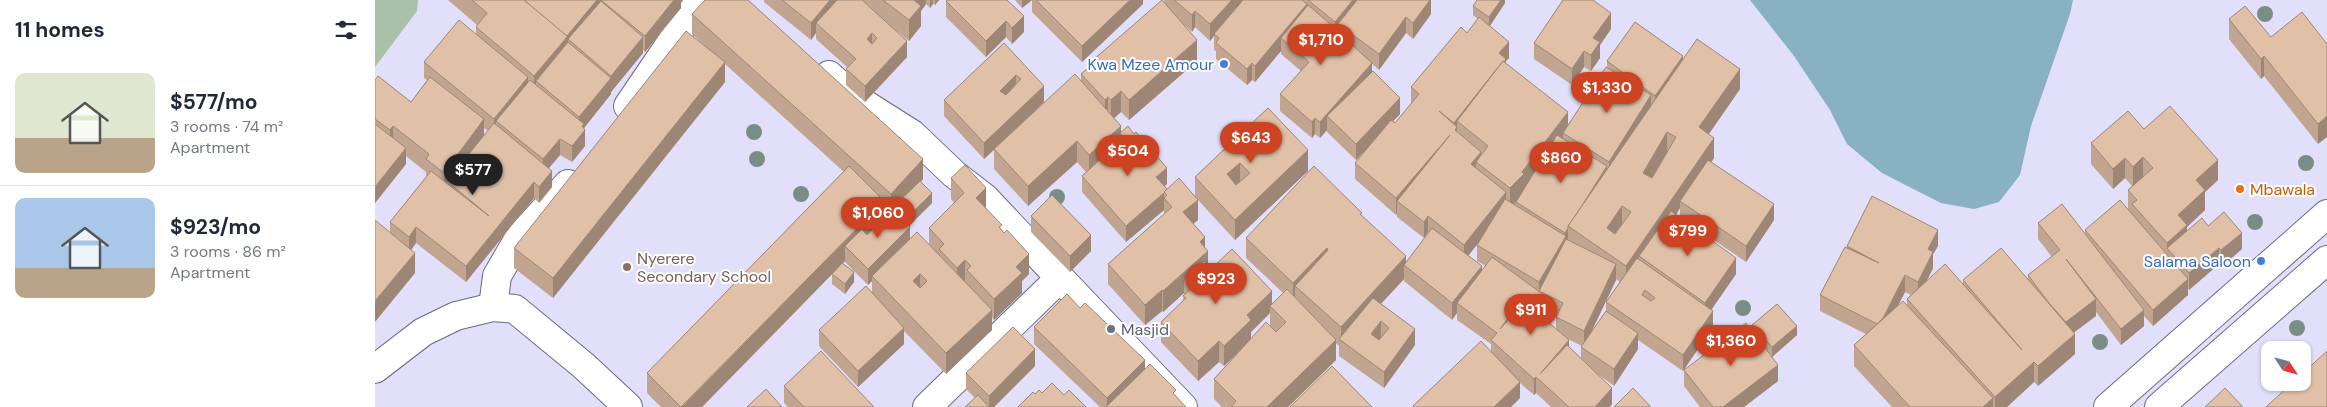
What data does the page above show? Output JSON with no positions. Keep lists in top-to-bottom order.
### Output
{
  "places": [
    "Kwa Mzee Amour",
    "Mbawala",
    "Salama Saloon",
    "Nyerere Secondary School",
    "Masjid"
  ],
  "north": "bottom right",
  "page": {
    "heading": "11 homes",
    "price": [
      "$1,710",
      "$1,330",
      "$643",
      "$504",
      "$860",
      "$577",
      "$1,060",
      "$799",
      "$923",
      "$911",
      "$1,360"
    ],
    "list": [
      {
        "name": "$577/mo",
        "note": "3 rooms · 74 m² · Apartment"
      },
      {
        "name": "$923/mo",
        "note": "3 rooms · 86 m² · Apartment"
      }
    ]
  }
}
